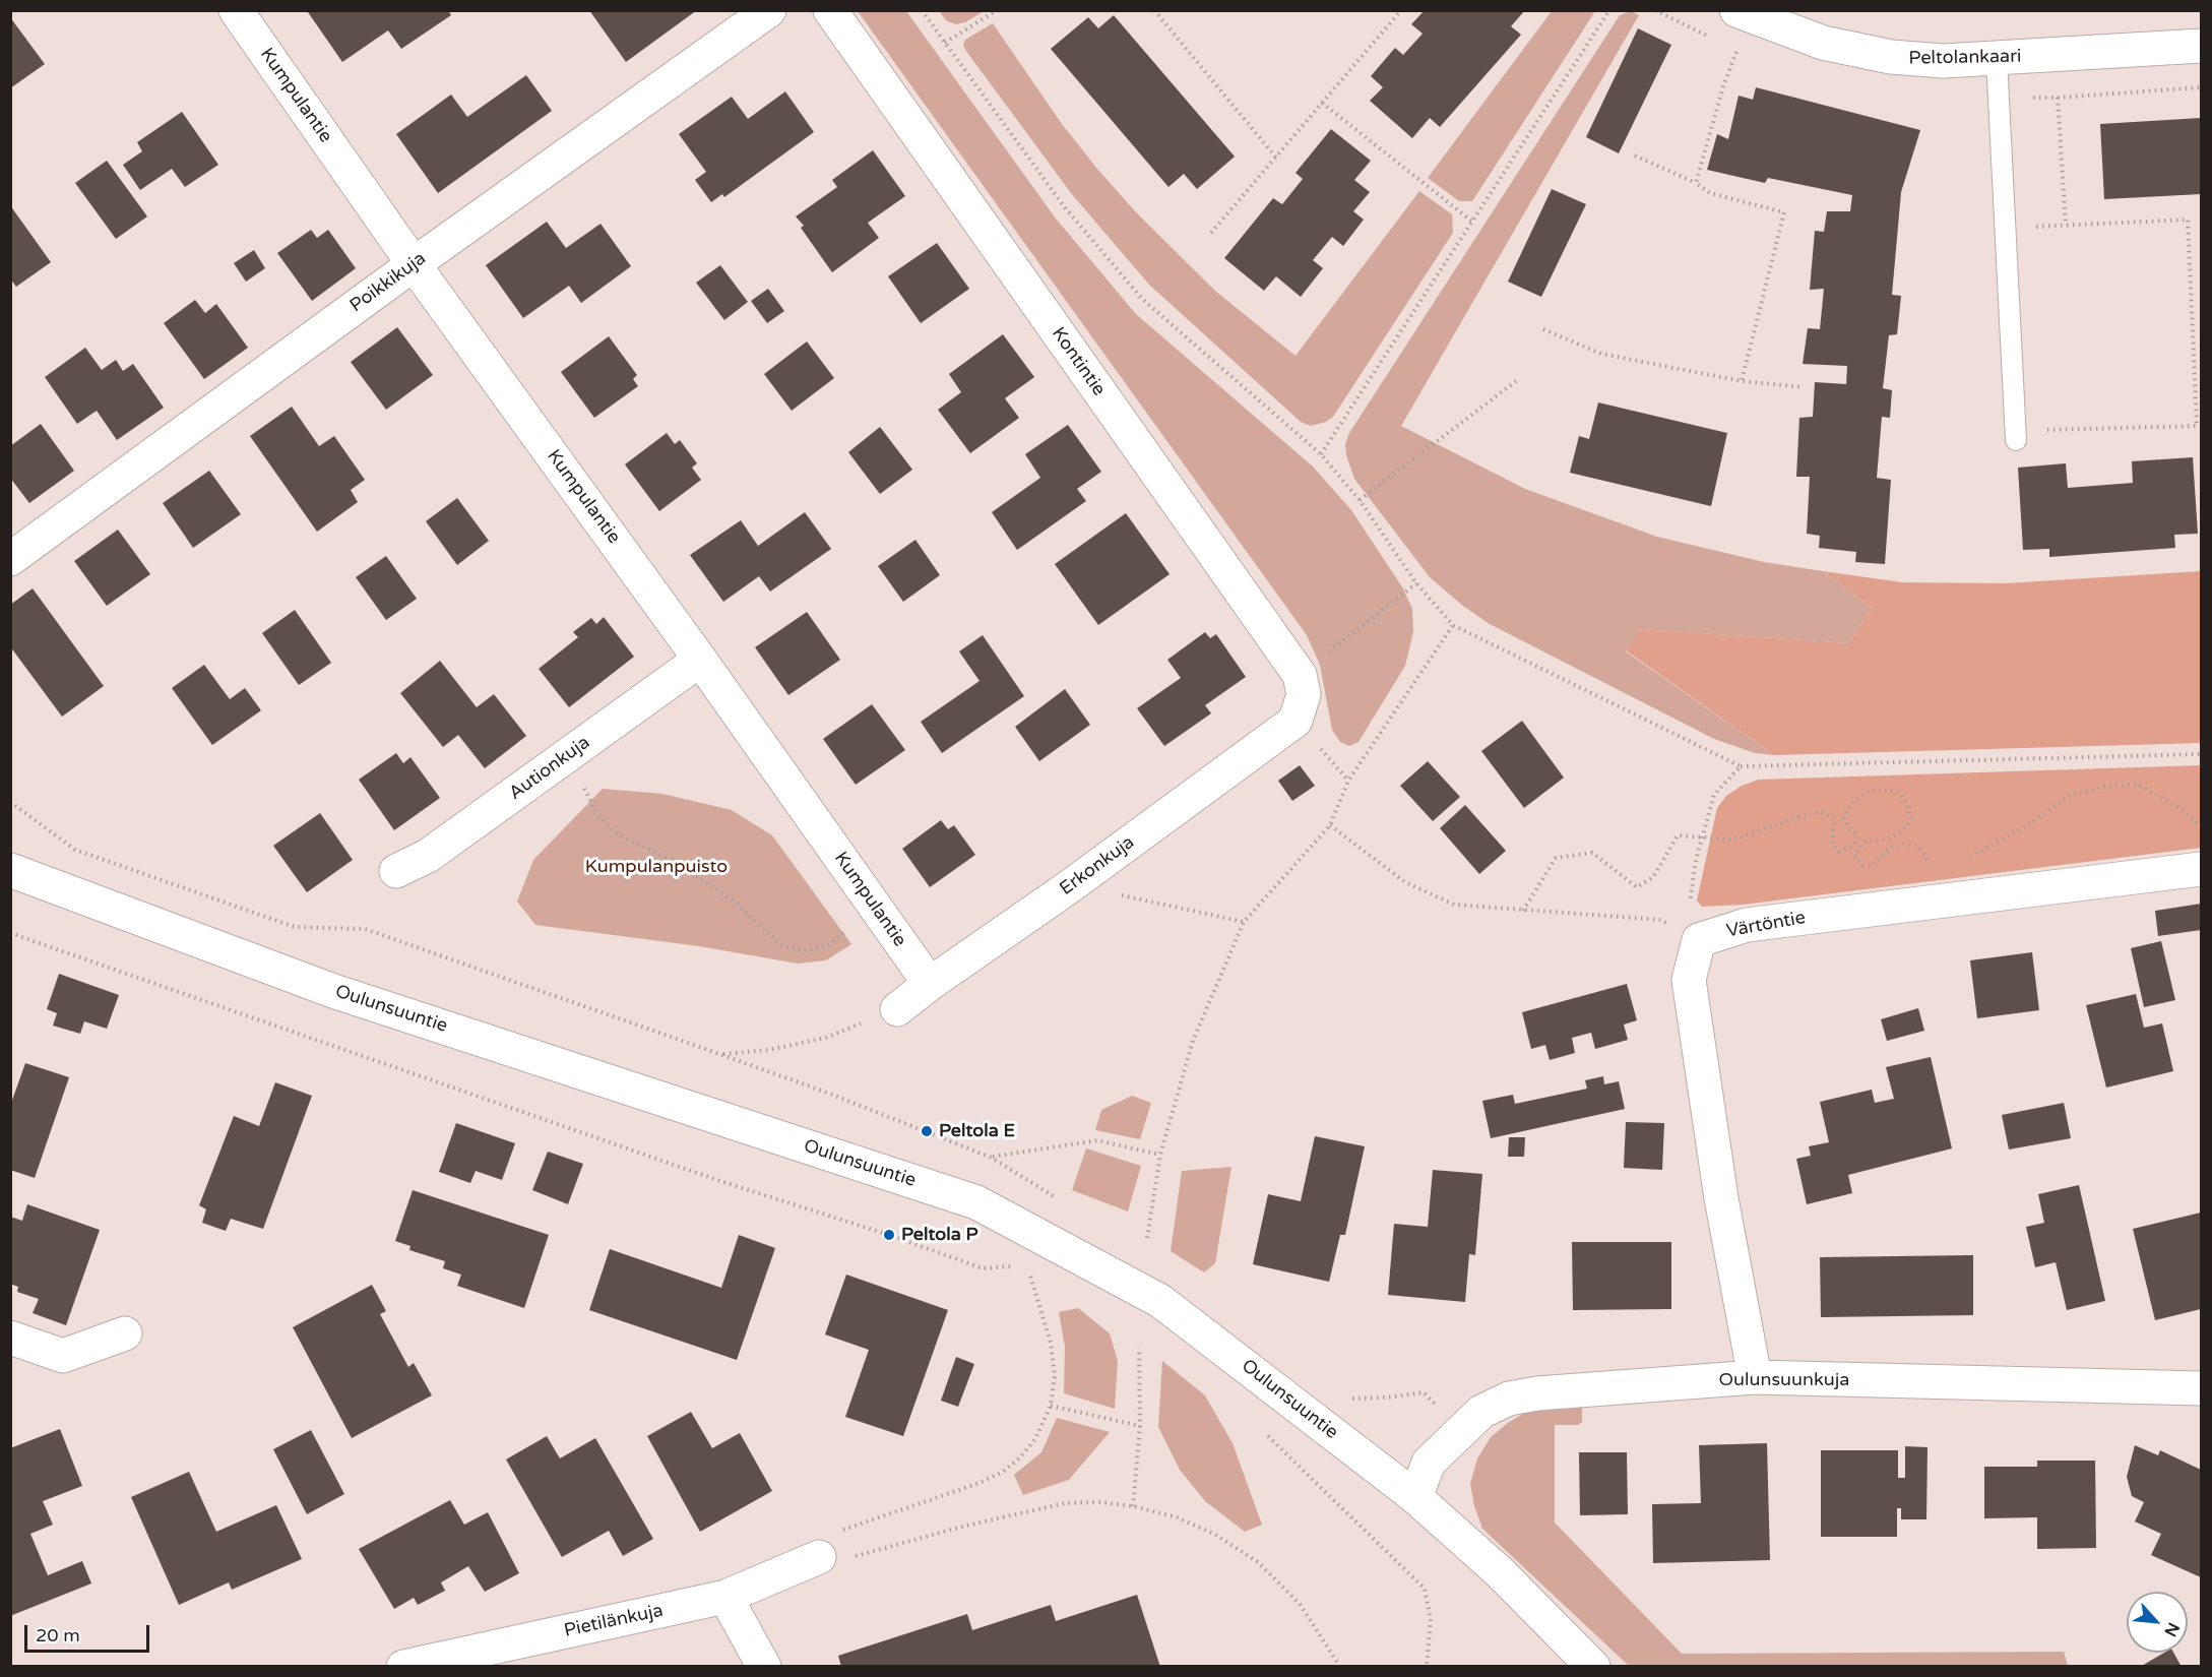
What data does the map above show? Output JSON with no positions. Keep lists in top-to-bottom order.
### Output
{
  "streets": {
    "street": [
      "Peltolankaari",
      "Kumpulantie",
      "Poikkikuja",
      "Kontintie",
      "Autionkuja",
      "Erkonkuja",
      "Värtöntie",
      "Oulunsuuntie",
      "Oulunsuunkuja",
      "Pietilänkuja"
    ]
  },
  "crossings": [
    ["Kumpulantie", "Poikkikuja"],
    ["Kumpulantie", "Autionkuja"],
    ["Kumpulantie", "Erkonkuja"],
    ["Kontintie", "Erkonkuja"],
    ["Oulunsuuntie", "Oulunsuunkuja"]
  ],
  "parks": ["Kumpulanpuisto"],
  "places": ["Peltola E", "Peltola P"],
  "scale_bar": "20 m",
  "north": "bottom right"
}
